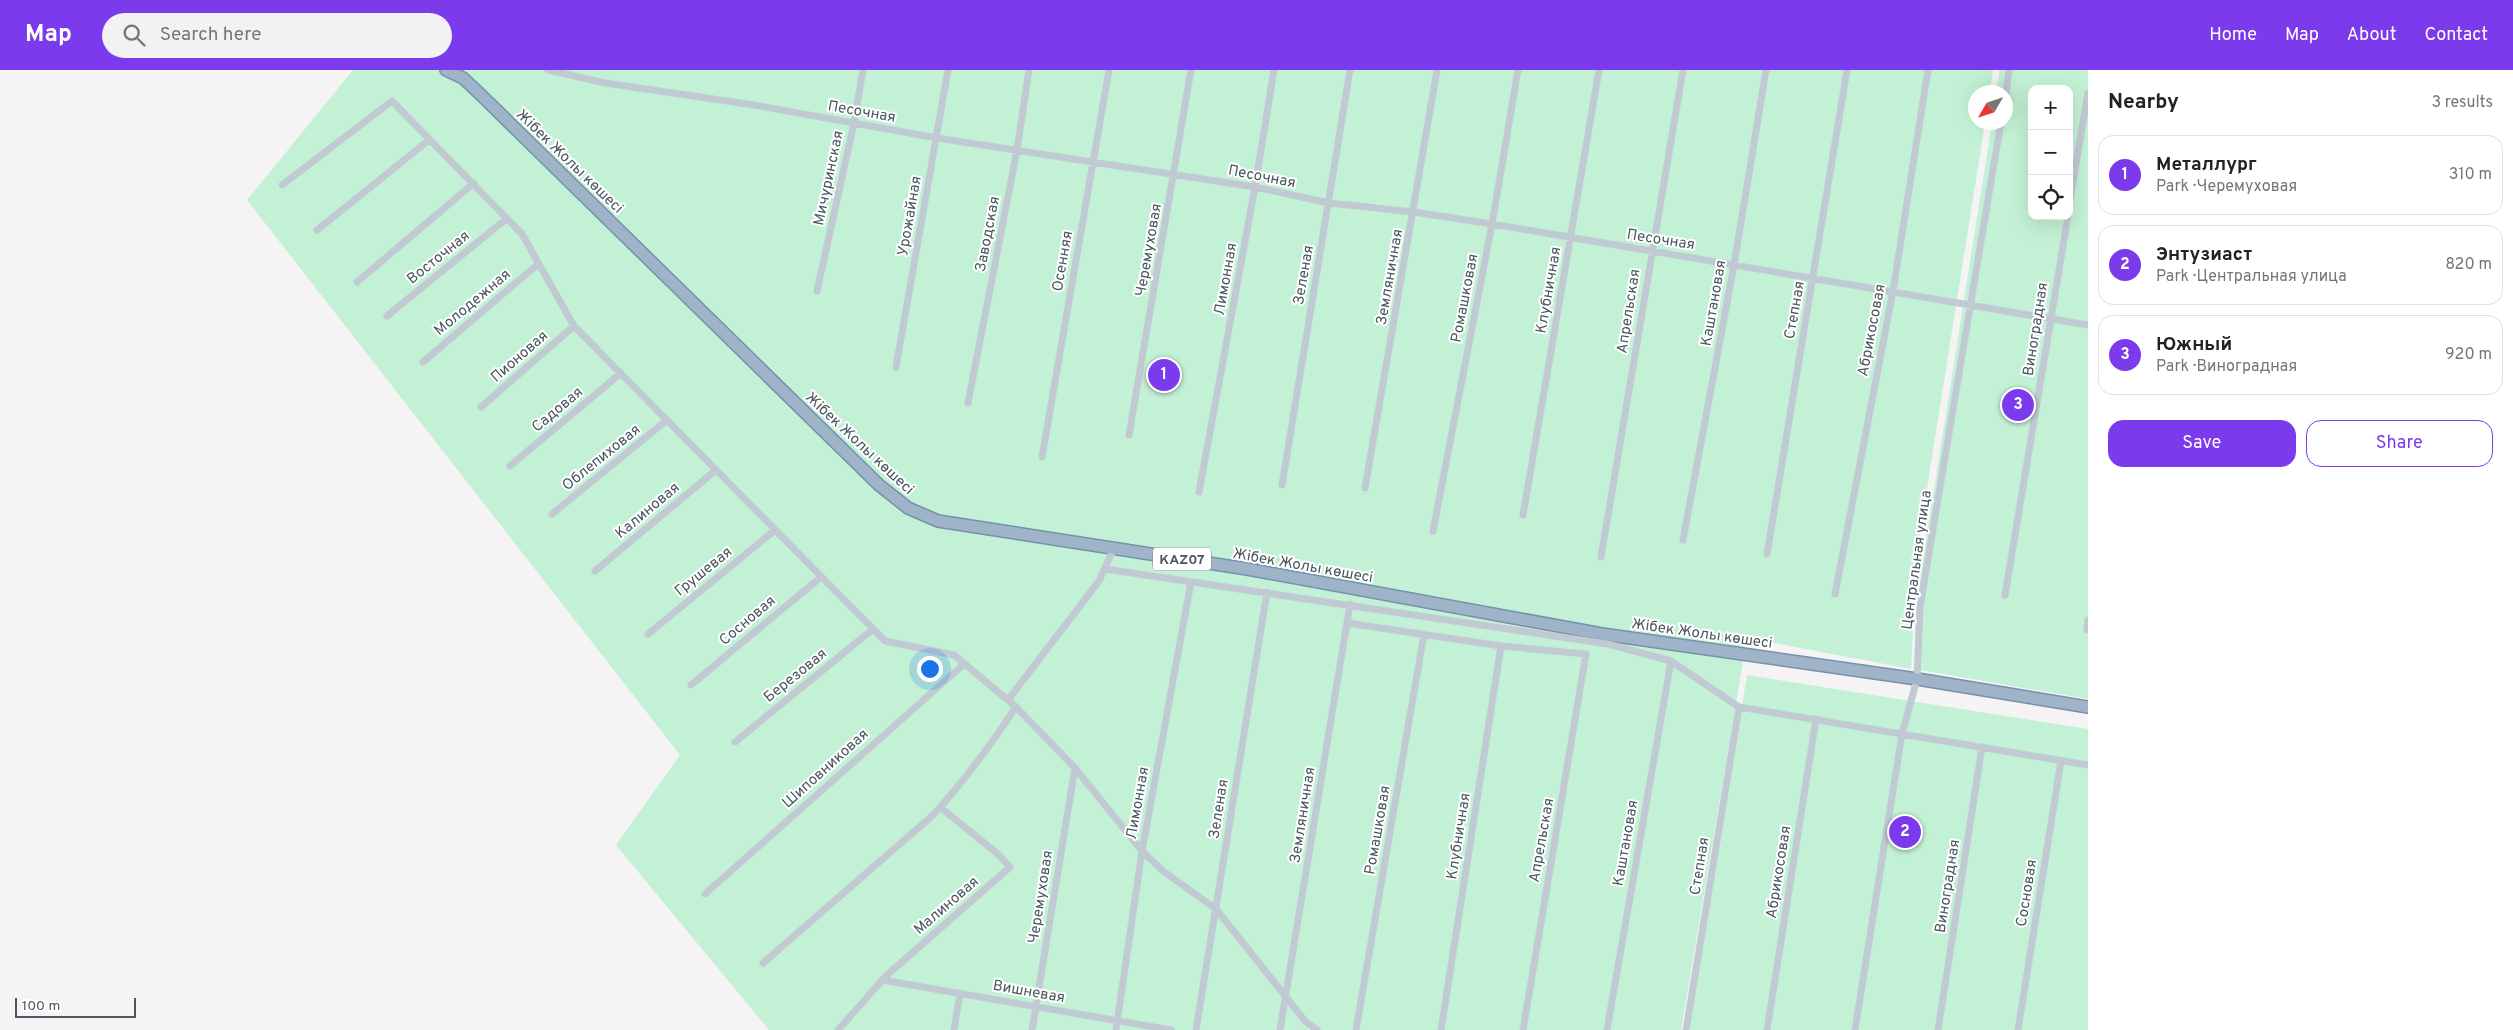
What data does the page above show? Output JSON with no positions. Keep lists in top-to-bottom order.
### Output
{
  "streets": {
    "highway": ["Жібек Жолы көшесі", "KAZ07"],
    "street": [
      "Песочная",
      "Мичуринская",
      "Урожайная",
      "Заводская",
      "Черемуховая",
      "Восточная",
      "Осенняя",
      "Зеленая",
      "Земляничная",
      "Лимонная",
      "Клубничная",
      "Ромашковая",
      "Молодежная",
      "Каштановая",
      "Степная",
      "Апрельская",
      "Виноградная",
      "Абрикосовая",
      "Пионовая",
      "Садовая",
      "Облепиховая",
      "Калиновая",
      "Центральная улица",
      "Грушевая",
      "Сосновая",
      "Березовая",
      "Шиповниковая",
      "Малиновая",
      "Вишневая"
    ]
  },
  "crossings": [
    ["Песочная", "Мичуринская"],
    ["Песочная", "Урожайная"],
    ["Песочная", "Заводская"],
    ["Песочная", "Черемуховая"],
    ["Песочная", "Осенняя"],
    ["Песочная", "Зеленая"],
    ["Песочная", "Земляничная"],
    ["Песочная", "Лимонная"],
    ["Песочная", "Клубничная"],
    ["Песочная", "Ромашковая"],
    ["Песочная", "Каштановая"],
    ["Песочная", "Степная"],
    ["Песочная", "Апрельская"],
    ["Песочная", "Виноградная"],
    ["Песочная", "Абрикосовая"],
    ["Песочная", "Центральная улица"],
    ["Жібек Жолы көшесі", "Центральная улица"],
    ["Черемуховая", "Вишневая"],
    ["Лимонная", "Вишневая"],
    ["Клубничная", "Апрельская"],
    ["Малиновая", "Вишневая"]
  ],
  "scale_bar": "100 m",
  "north": "bottom left",
  "page": {
    "header": "Map",
    "search": "Search here",
    "nav": [
      "Home",
      "Map",
      "About",
      "Contact"
    ],
    "heading": ["Nearby", "3 results"],
    "map_buttons": ["+", "−"],
    "list": [
      {
        "mark": "1",
        "name": "Металлург",
        "note": "Park · Черемуховая",
        "value": "310 m"
      },
      {
        "mark": "2",
        "name": "Энтузиаст",
        "note": "Park · Центральная улица",
        "value": "820 m"
      },
      {
        "mark": "3",
        "name": "Южный",
        "note": "Park · Виноградная",
        "value": "920 m"
      }
    ],
    "pins": ["1", "3", "2"],
    "buttons": ["Save", "Share"],
    "scale": "100 m"
  }
}
